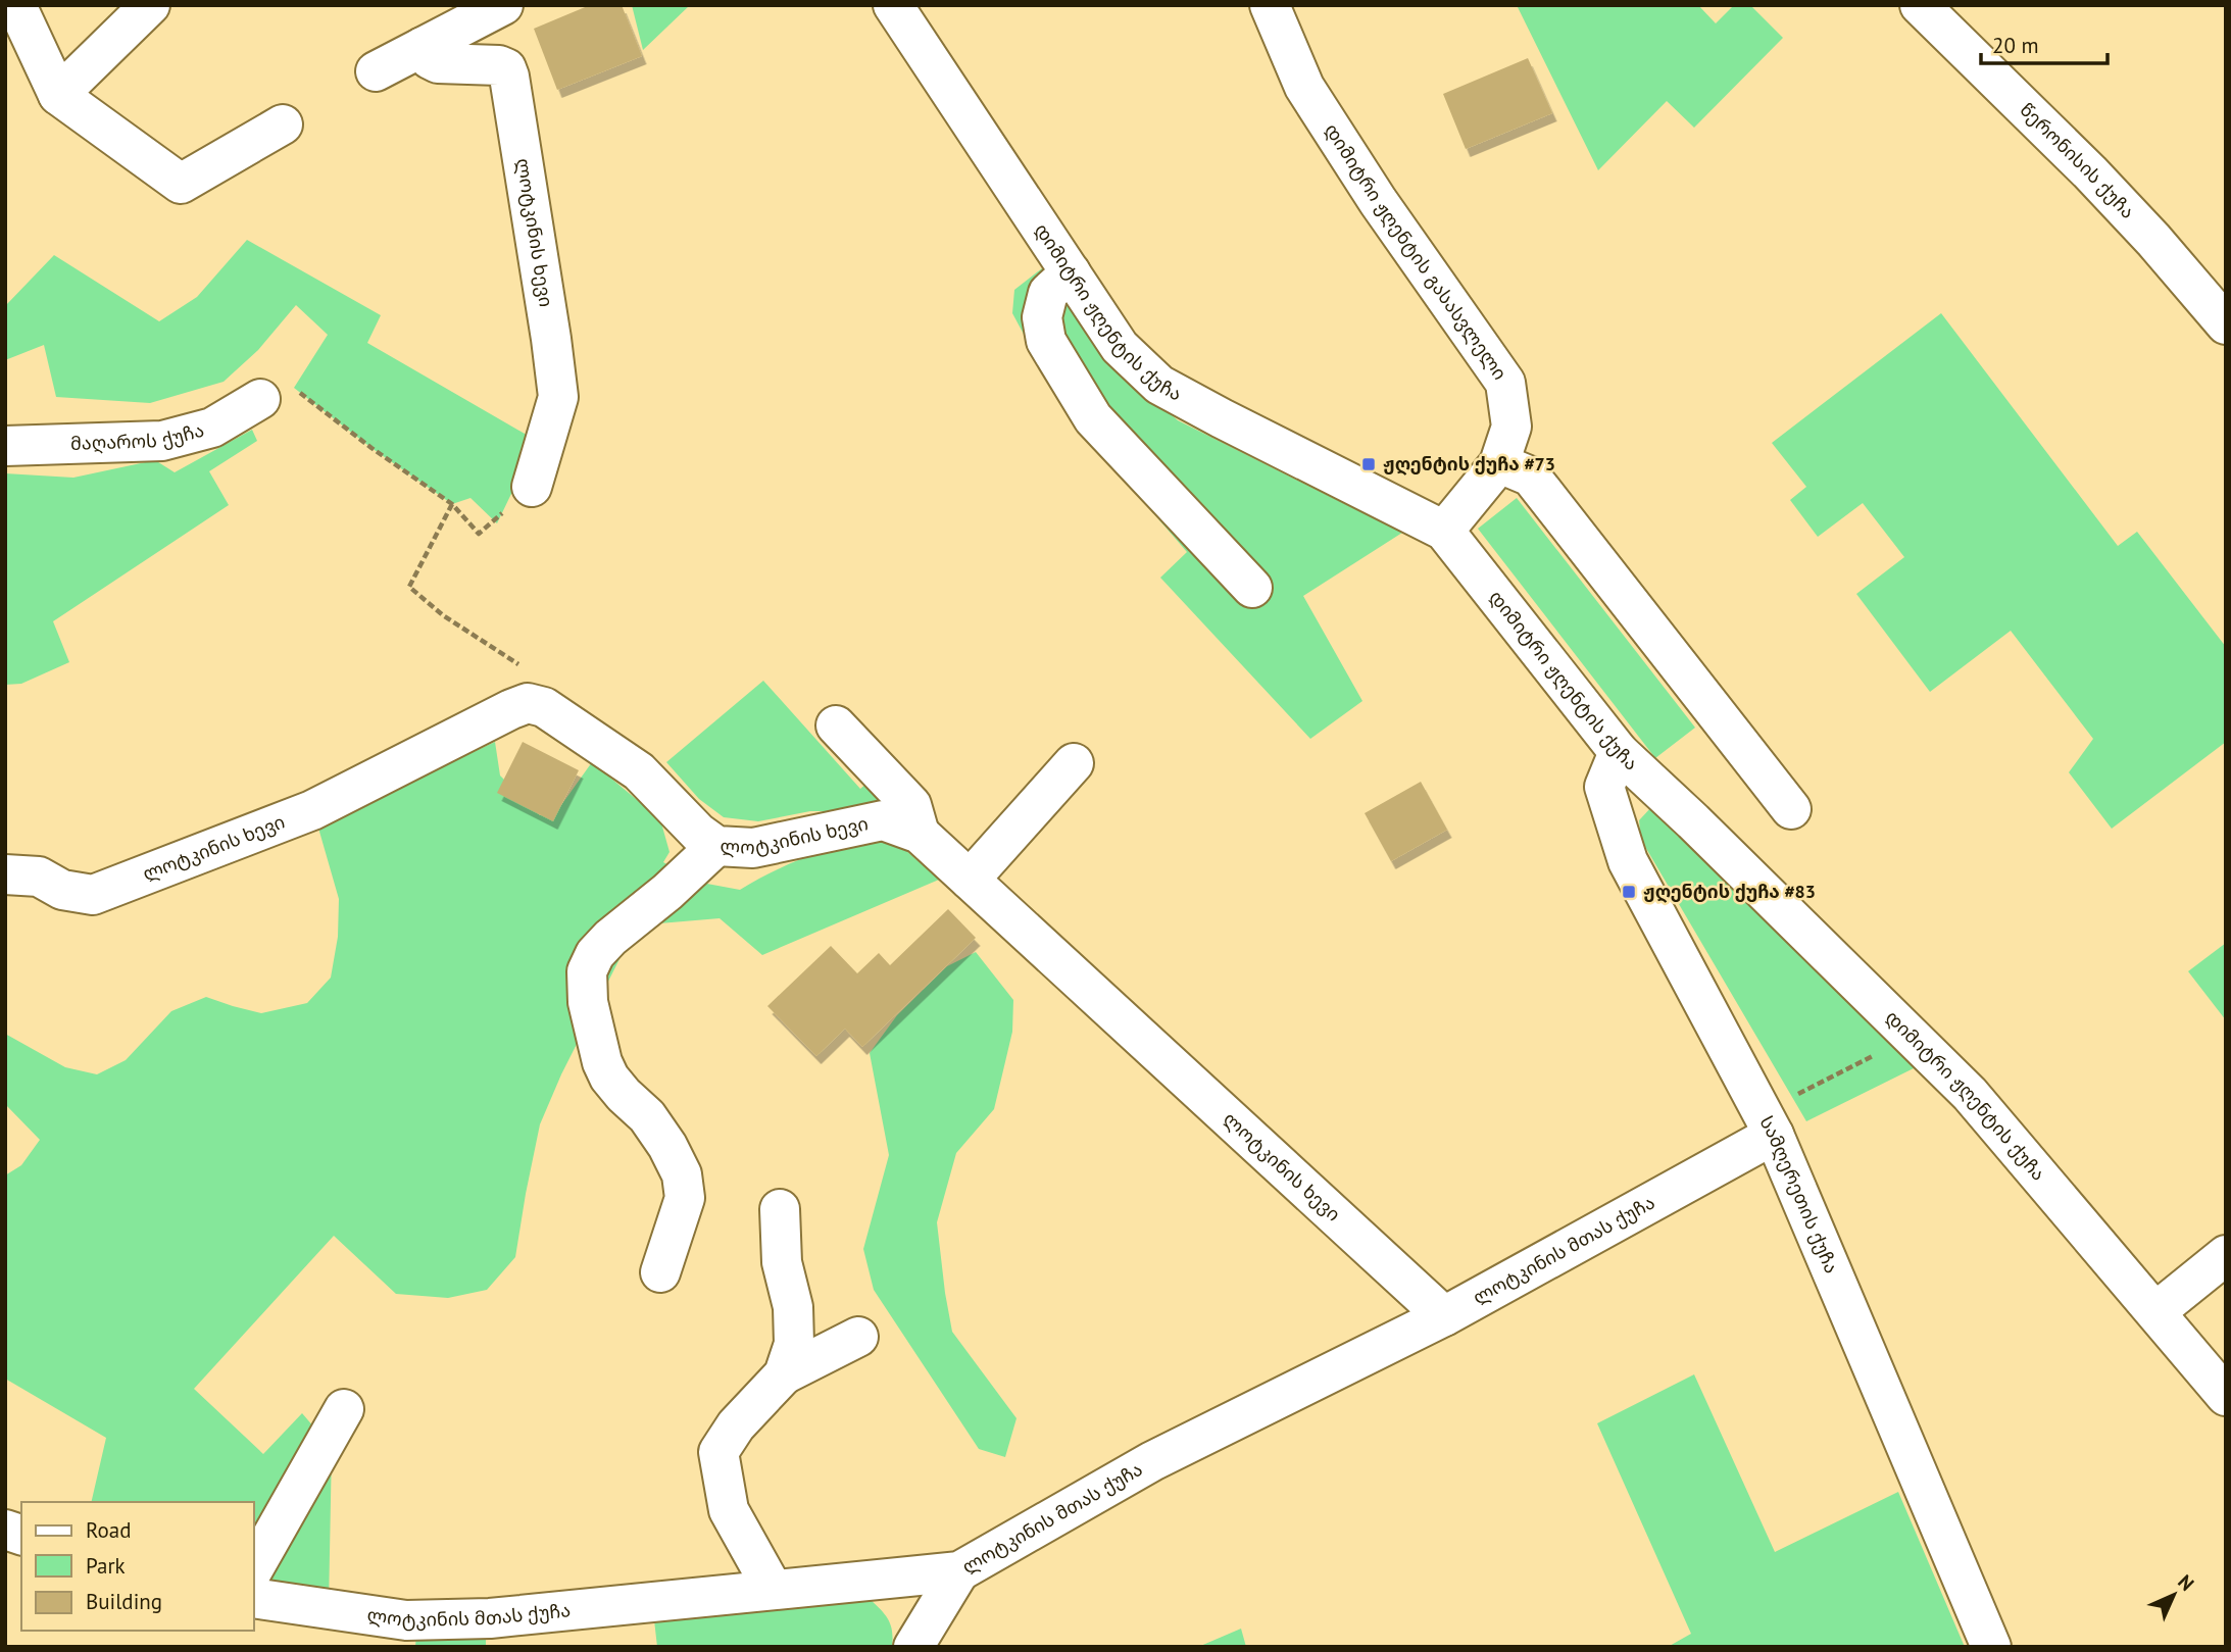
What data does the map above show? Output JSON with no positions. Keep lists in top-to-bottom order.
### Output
{
  "streets": {
    "street": [
      "წერონისის ქუჩა",
      "ლოტკინის ხევი",
      "დიმიტრი ჟღენტის გასასვლელი",
      "დიმიტრი ჟღენტის ქუჩა",
      "მაღაროს ქუჩა",
      "სამღერეთის ქუჩა",
      "ლოტკინის მთას ქუჩა"
    ]
  },
  "crossings": [
    ["ლოტკინის ხევი", "ლოტკინის მთას ქუჩა"],
    ["დიმიტრი ჟღენტის გასასვლელი", "დიმიტრი ჟღენტის ქუჩა"],
    ["დიმიტრი ჟღენტის ქუჩა", "სამღერეთის ქუჩა"],
    ["სამღერეთის ქუჩა", "ლოტკინის მთას ქუჩა"]
  ],
  "places": {
    "transit": ["ჟღენტის ქუჩა #73", "ჟღენტის ქუჩა #83"]
  },
  "legend": ["Road", "Park", "Building"],
  "scale_bar": "20 m",
  "north": "top right"
}
